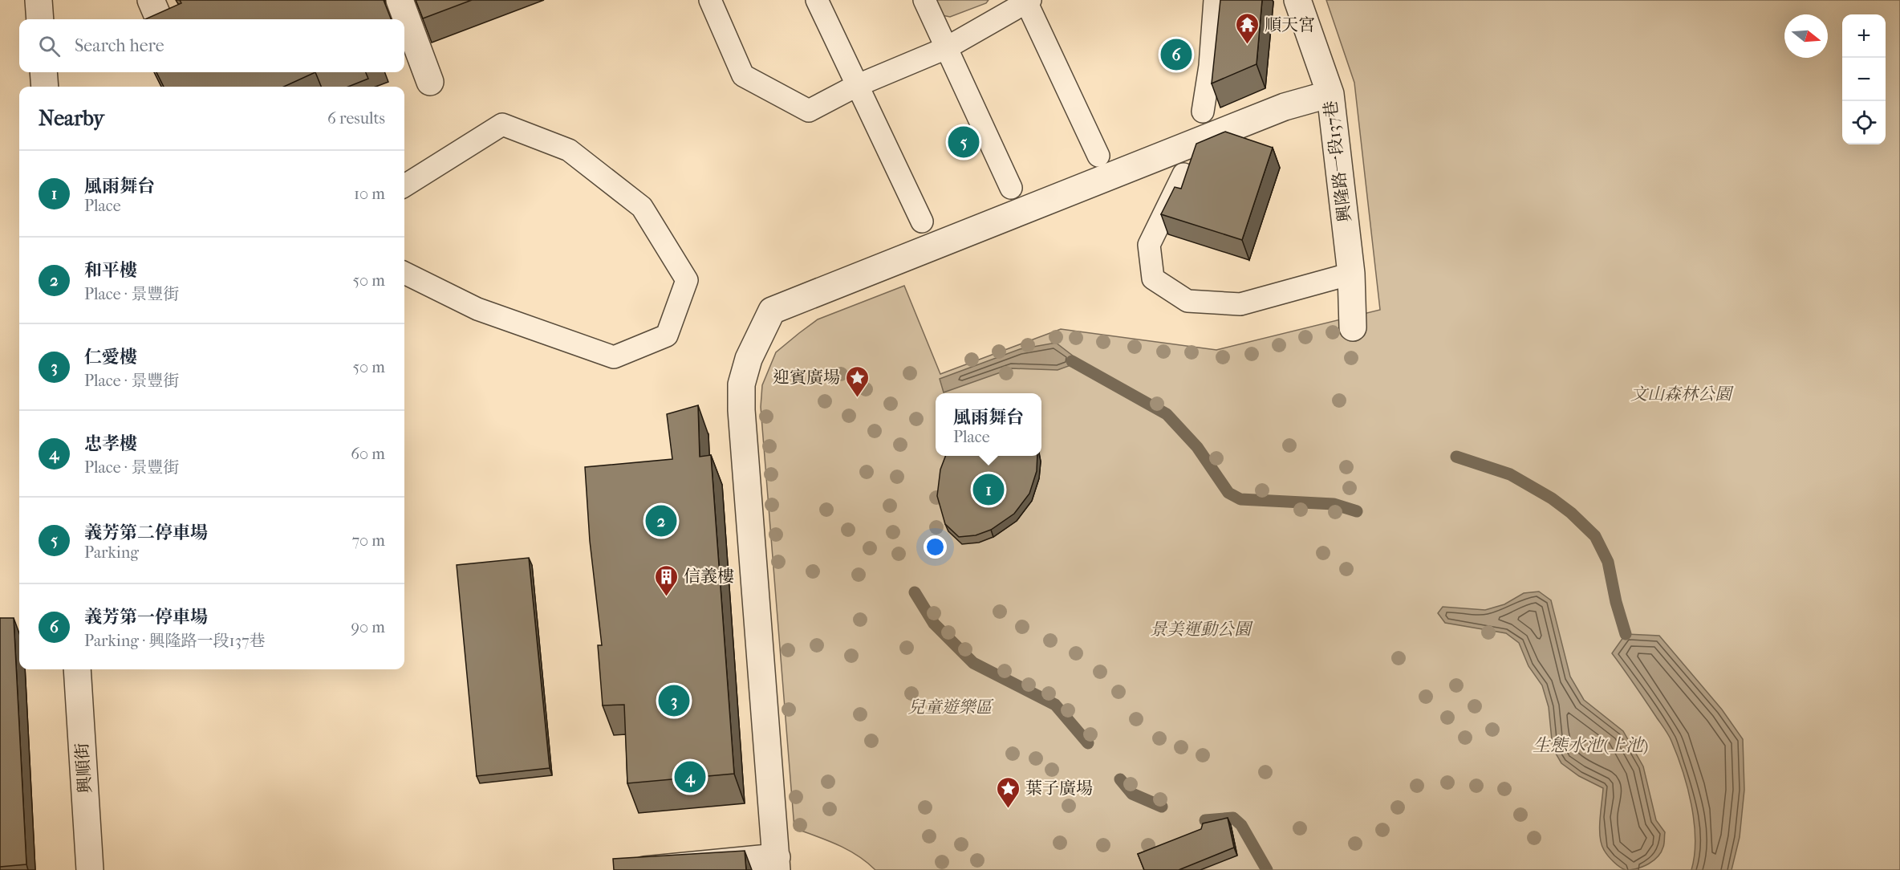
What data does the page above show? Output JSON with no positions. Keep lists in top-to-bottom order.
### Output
{
  "streets": {
    "street": ["興隆路一段137巷", "興順街"]
  },
  "water": ["生態水池(上池)"],
  "parks": ["文山森林公園", "景美運動公園", "兒童遊樂區"],
  "places": {
    "temple": ["順天宮"],
    "place": ["迎賓廣場", "葉子廣場"],
    "building": ["信義樓"]
  },
  "north": "right",
  "page": {
    "map_buttons": ["+", "−"],
    "search": "Search here",
    "pins": [
      "6",
      "5",
      "1",
      "2",
      "3",
      "4"
    ],
    "heading": ["Nearby", "6 results"],
    "list": [
      {
        "mark": "1",
        "name": "風雨舞台",
        "note": "Place",
        "value": "10 m"
      },
      {
        "mark": "2",
        "name": "和平樓",
        "note": "Place · 景豐街",
        "value": "50 m"
      },
      {
        "mark": "3",
        "name": "仁愛樓",
        "note": "Place · 景豐街",
        "value": "50 m"
      },
      {
        "mark": "4",
        "name": "忠孝樓",
        "note": "Place · 景豐街",
        "value": "60 m"
      },
      {
        "mark": "5",
        "name": "義芳第二停車場",
        "note": "Parking",
        "value": "70 m"
      },
      {
        "mark": "6",
        "name": "義芳第一停車場",
        "note": "Parking · 興隆路一段137巷",
        "value": "90 m"
      }
    ],
    "popup": ["風雨舞台", "Place"]
  }
}
